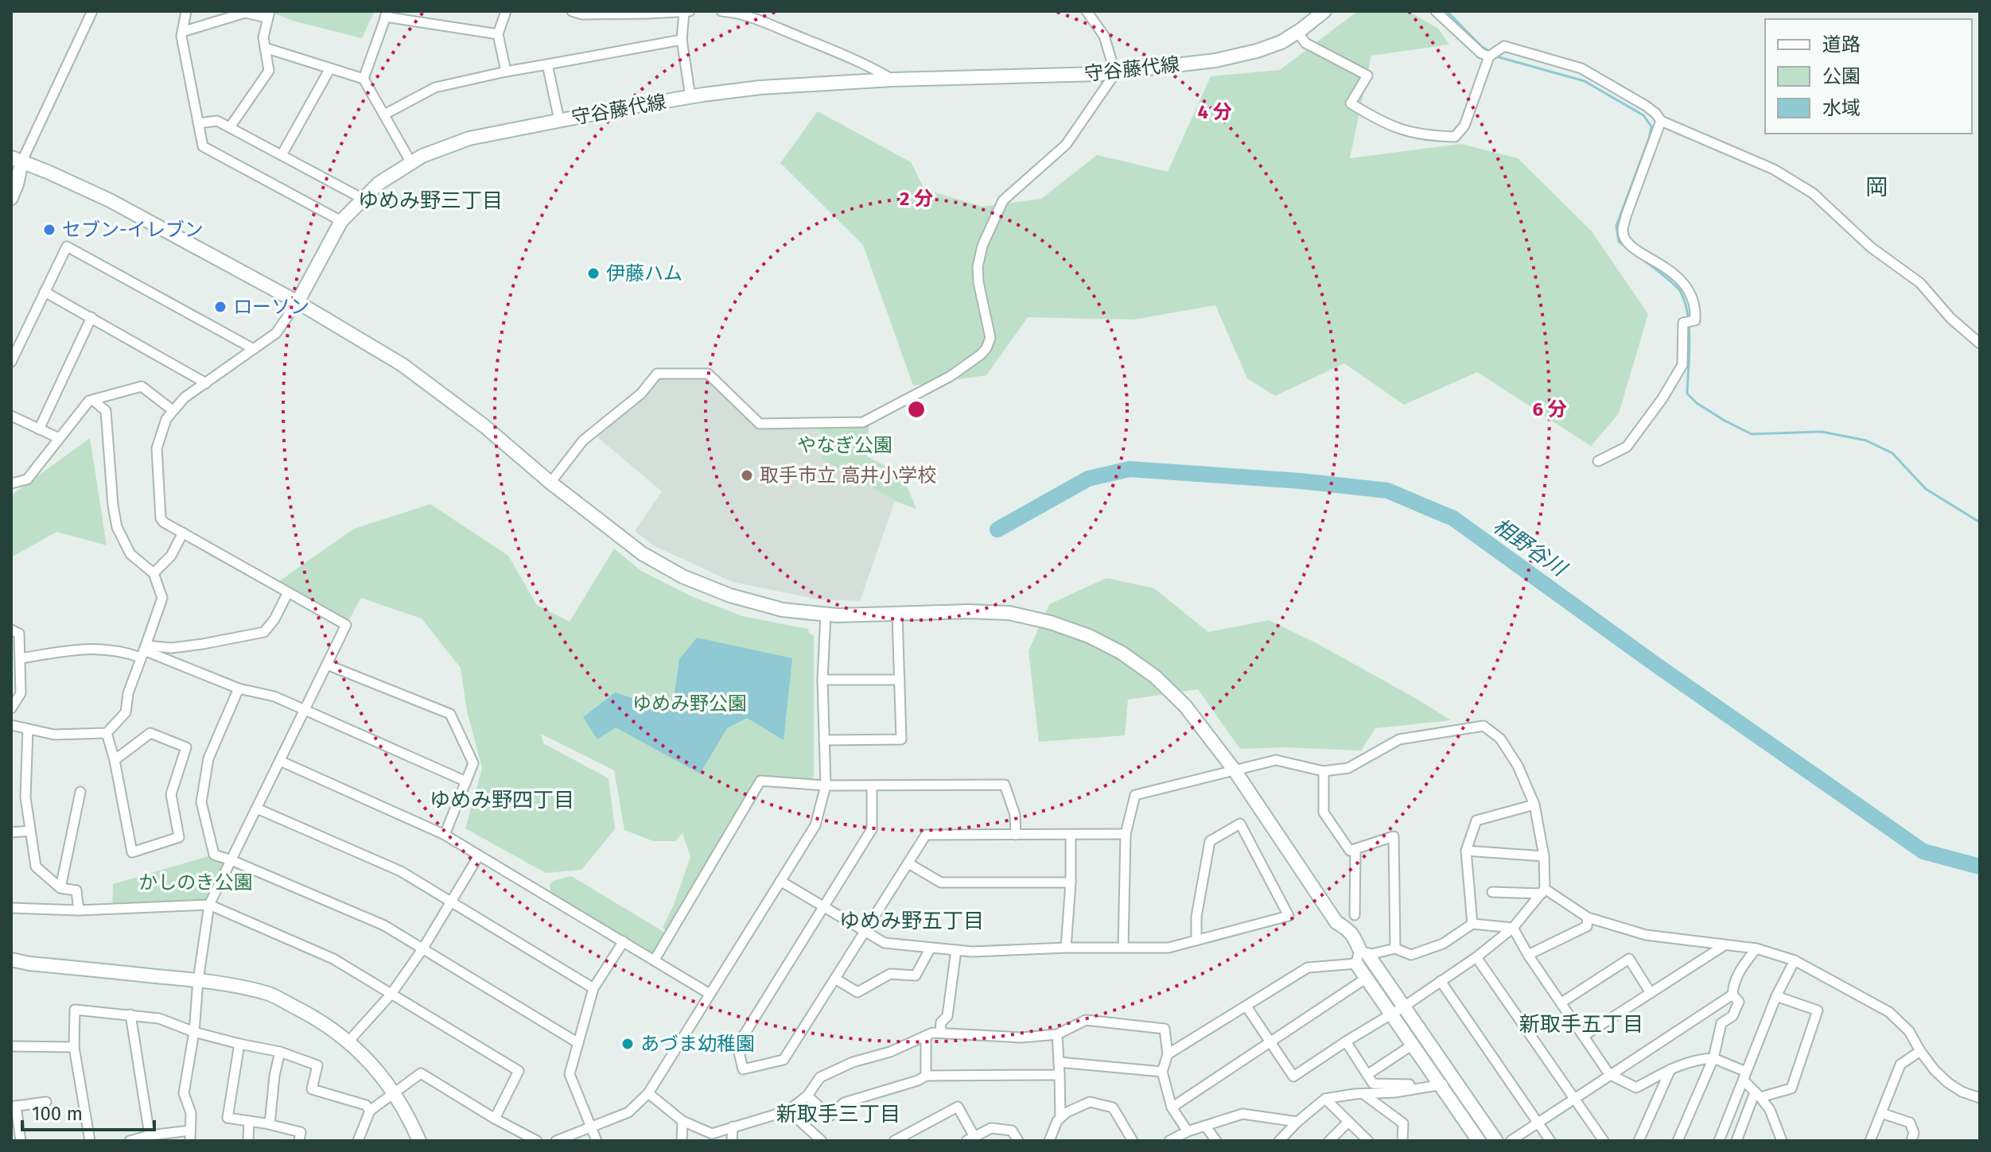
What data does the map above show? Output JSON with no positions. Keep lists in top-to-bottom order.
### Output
{
  "streets": {
    "street": ["守谷藤代線"]
  },
  "districts": [
    "岡",
    "ゆめみ野三丁目",
    "ゆめみ野四丁目",
    "ゆめみ野五丁目",
    "新取手五丁目",
    "新取手三丁目"
  ],
  "water": ["相野谷川"],
  "parks": ["やなぎ公園", "ゆめみ野公園", "かしのき公園"],
  "places": [
    "セブン-イレブン",
    "伊藤ハム",
    "ローソン",
    "取手市立 高井小学校",
    "あづま幼稚園"
  ],
  "legend": ["道路", "公園", "水域"],
  "scale_bar": "100 m",
  "rings": ["4 分", "2 分", "6 分"]
}
